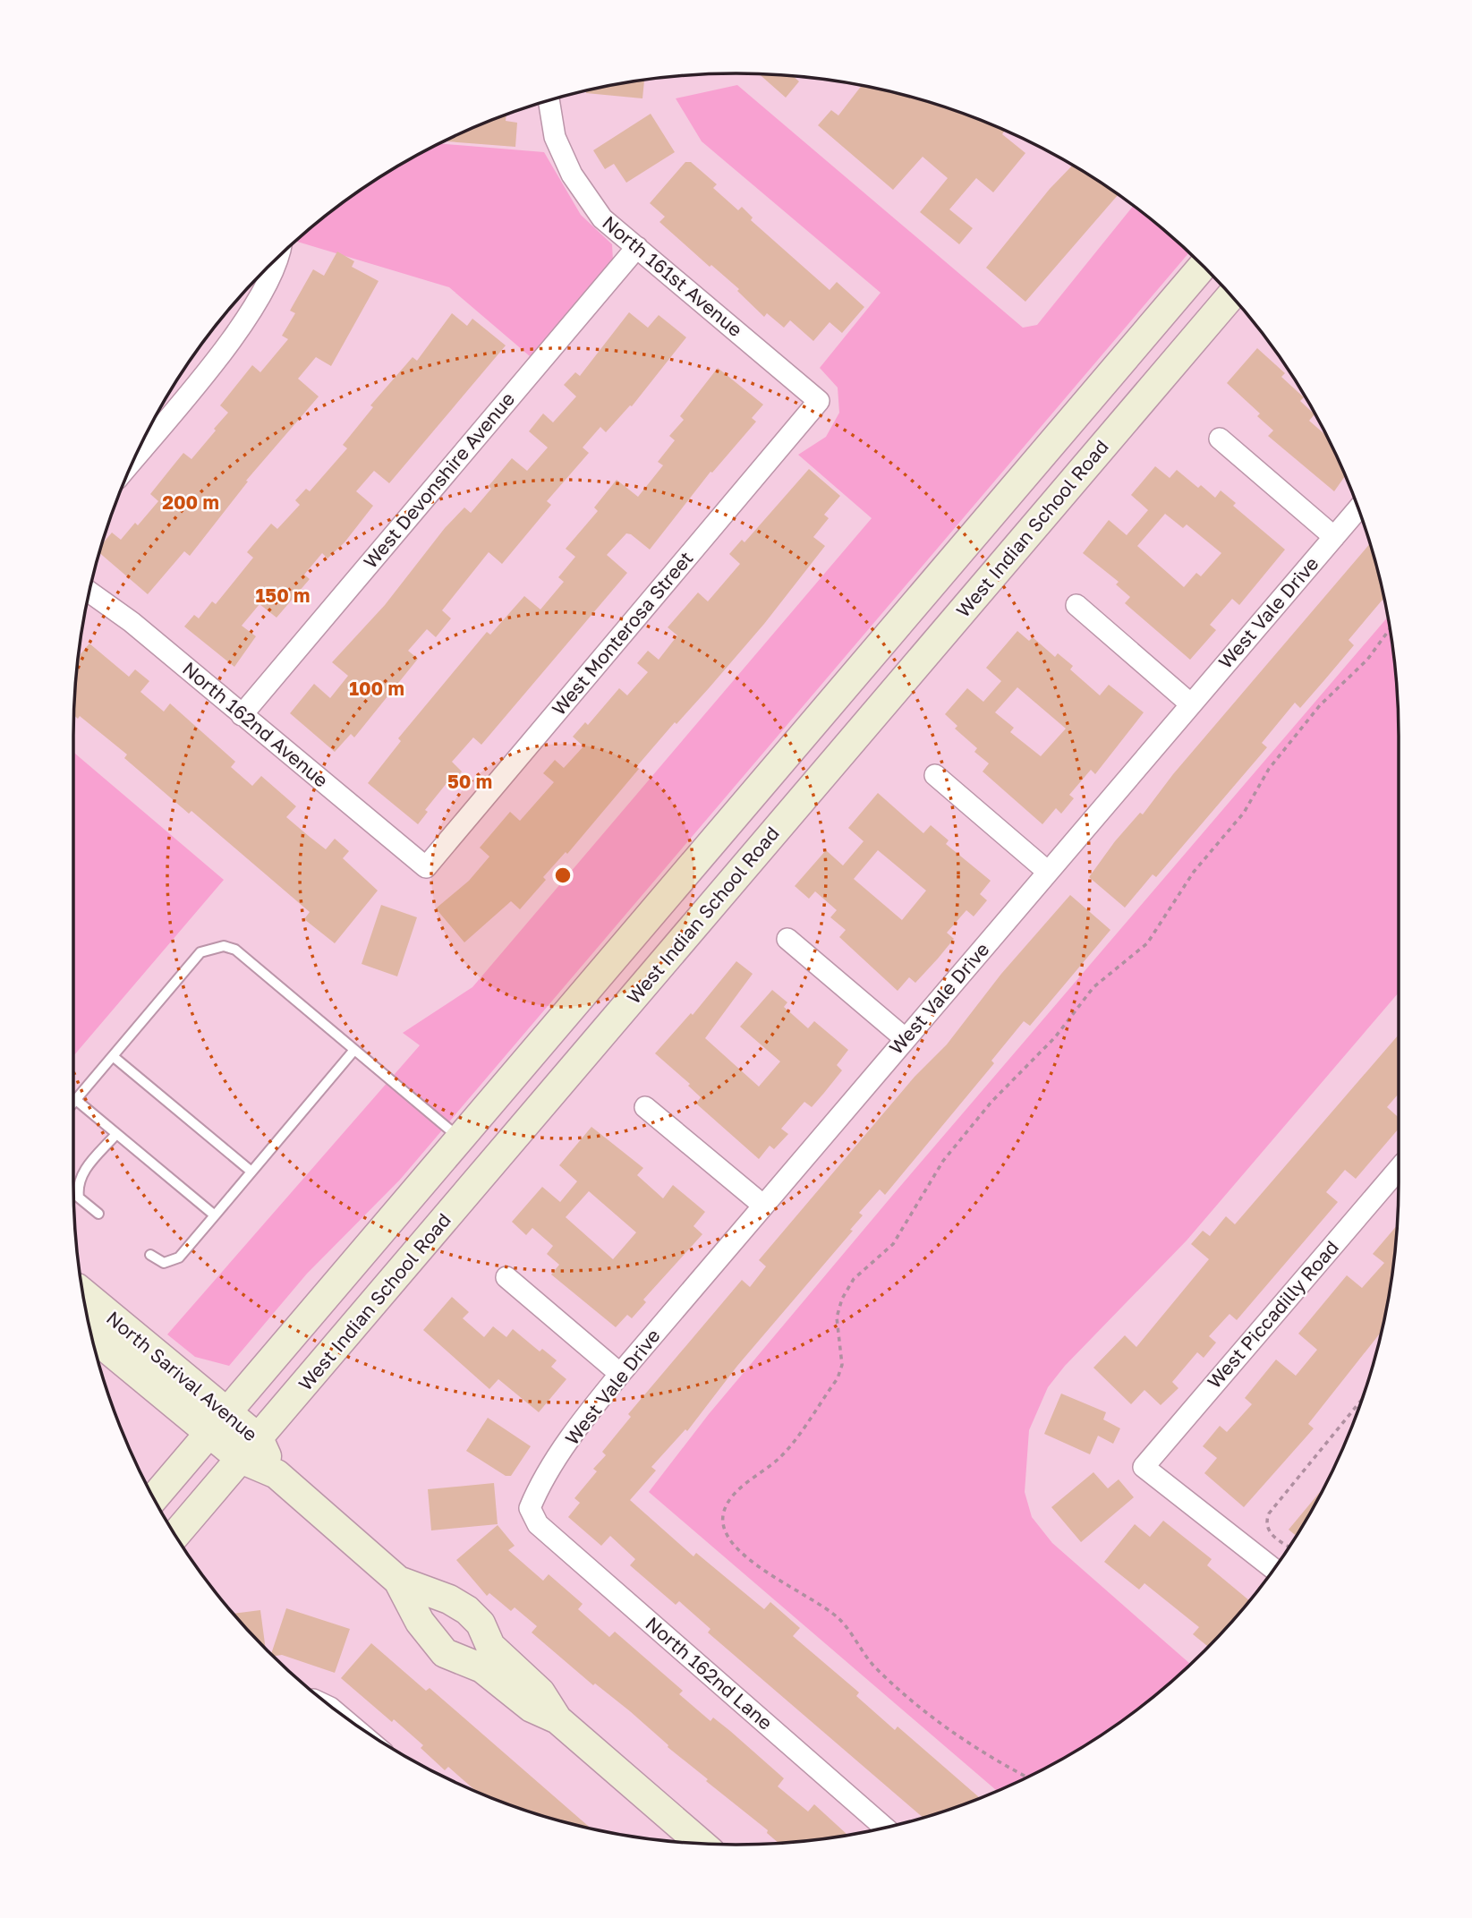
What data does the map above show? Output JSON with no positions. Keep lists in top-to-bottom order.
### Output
{
  "streets": {
    "main road": ["West Indian School Road", "North Sarival Avenue"],
    "street": [
      "North 161st Avenue",
      "West Devonshire Avenue",
      "West Vale Drive",
      "West Monterosa Street",
      "North 162nd Avenue",
      "West Piccadilly Road",
      "North 162nd Lane"
    ]
  },
  "crossings": [
    ["North 161st Avenue", "West Devonshire Avenue"],
    ["North 161st Avenue", "West Monterosa Street"],
    ["West Devonshire Avenue", "North 162nd Avenue"],
    ["West Indian School Road", "North Sarival Avenue"],
    ["West Vale Drive", "North 162nd Lane"],
    ["West Monterosa Street", "North 162nd Avenue"]
  ],
  "rings": [
    "200 m",
    "150 m",
    "100 m",
    "50 m"
  ]
}
